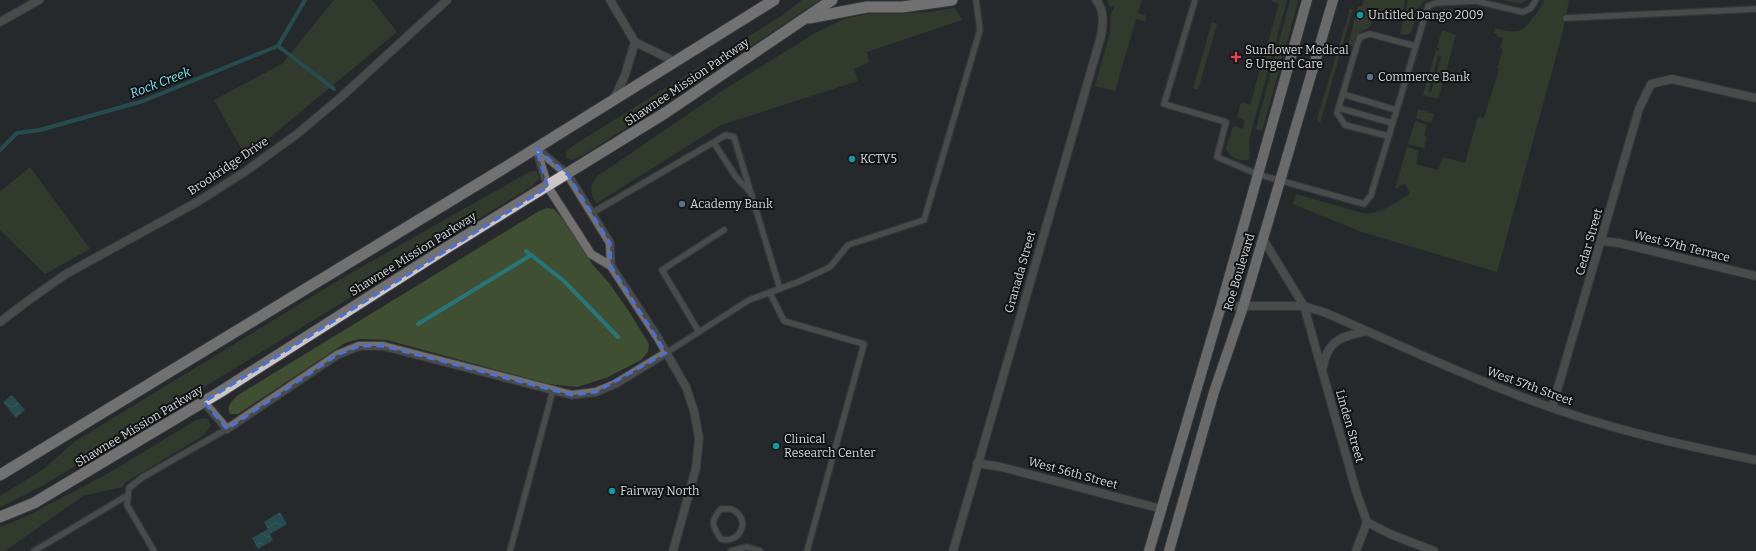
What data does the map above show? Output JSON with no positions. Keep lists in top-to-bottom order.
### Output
{
  "streets": {
    "highway": ["Shawnee Mission Parkway"],
    "main road": ["Roe Boulevard"],
    "street": [
      "Brookridge Drive",
      "Cedar Street",
      "West 57th Terrace",
      "Granada Street",
      "West 57th Street",
      "Linden Street",
      "West 56th Street"
    ]
  },
  "crossings": [
    ["Cedar Street", "West 57th Terrace"],
    ["Cedar Street", "West 57th Street"],
    ["Granada Street", "West 56th Street"],
    ["Roe Boulevard", "West 57th Street"],
    ["Roe Boulevard", "West 56th Street"],
    ["West 57th Street", "Linden Street"]
  ],
  "water": ["Rock Creek"],
  "places": {
    "other": [
      "Untitled Dango 2009",
      "Commerce Bank",
      "KCTV5",
      "Academy Bank",
      "Clinical Research Center",
      "Fairway North"
    ],
    "health": ["Sunflower Medical & Urgent Care"]
  }
}
